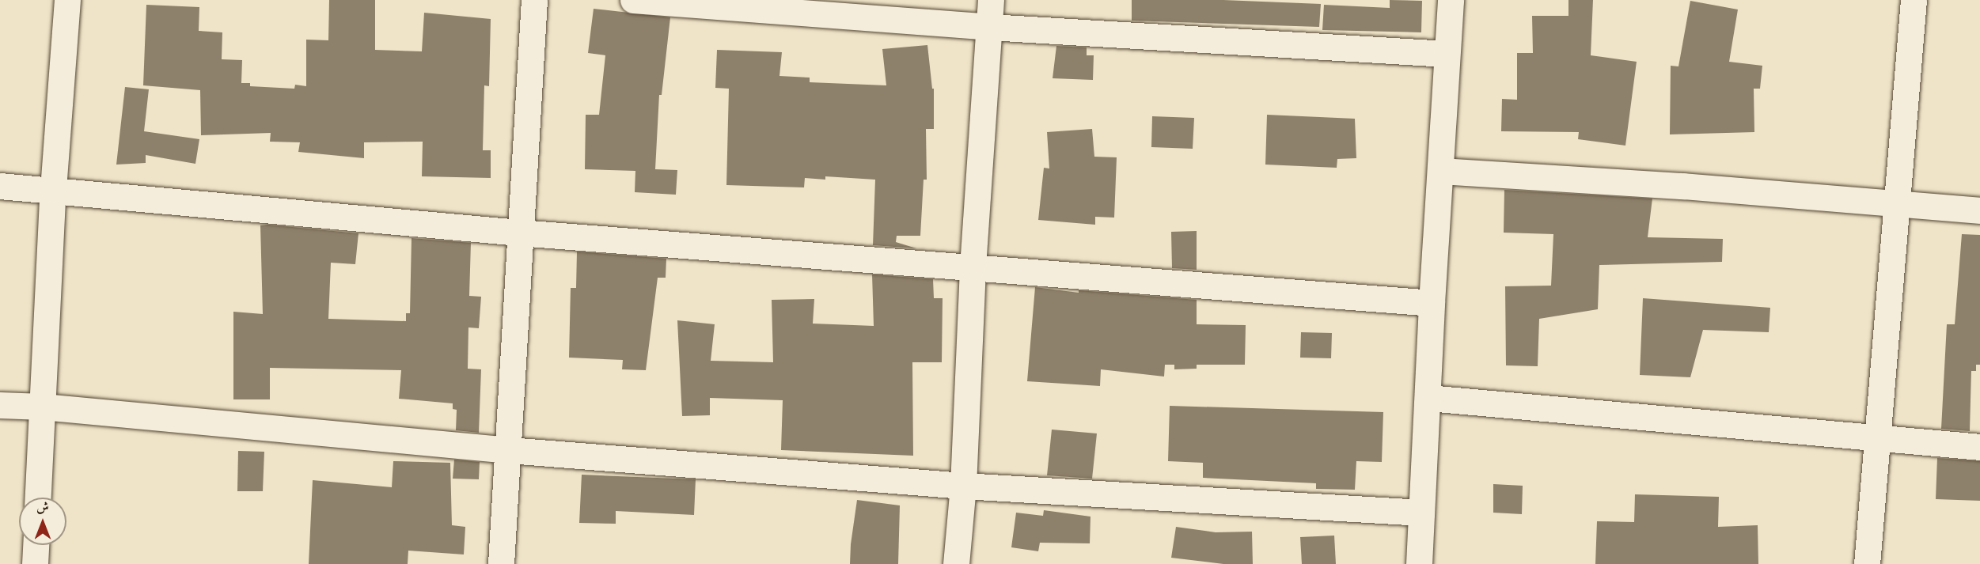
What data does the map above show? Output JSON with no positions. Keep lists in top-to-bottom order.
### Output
{
  "north": "top"
}
